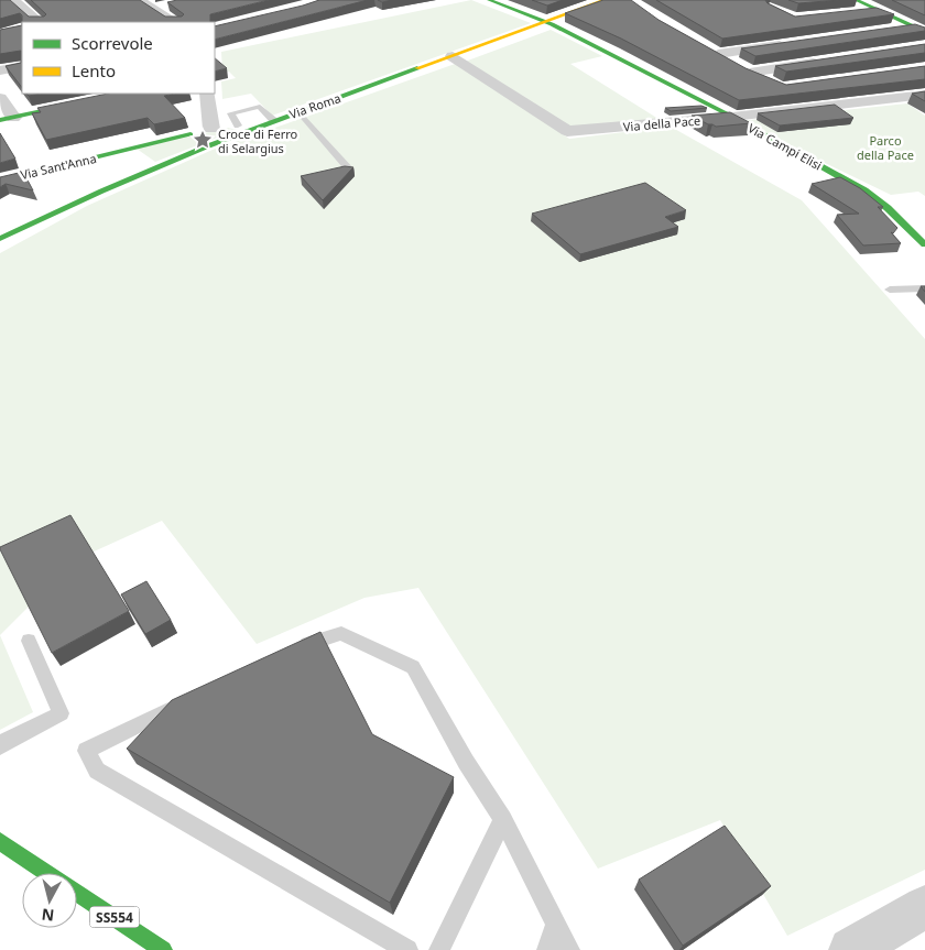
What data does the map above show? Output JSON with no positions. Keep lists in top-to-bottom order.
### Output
{
  "streets": {
    "street": [
      "Via Roma",
      "Via della Pace",
      "Via Campi Elisi",
      "Via Sant'Anna",
      "SS554"
    ]
  },
  "crossings": [
    ["Via Roma", "Via della Pace"],
    ["Via Roma", "Via Campi Elisi"],
    ["Via Roma", "Via Sant'Anna"],
    ["Via della Pace", "Via Campi Elisi"]
  ],
  "parks": ["Parco della Pace"],
  "places": {
    "place": ["Croce di Ferro di Selargius"]
  },
  "legend": ["Scorrevole", "Lento"],
  "north": "bottom"
}
